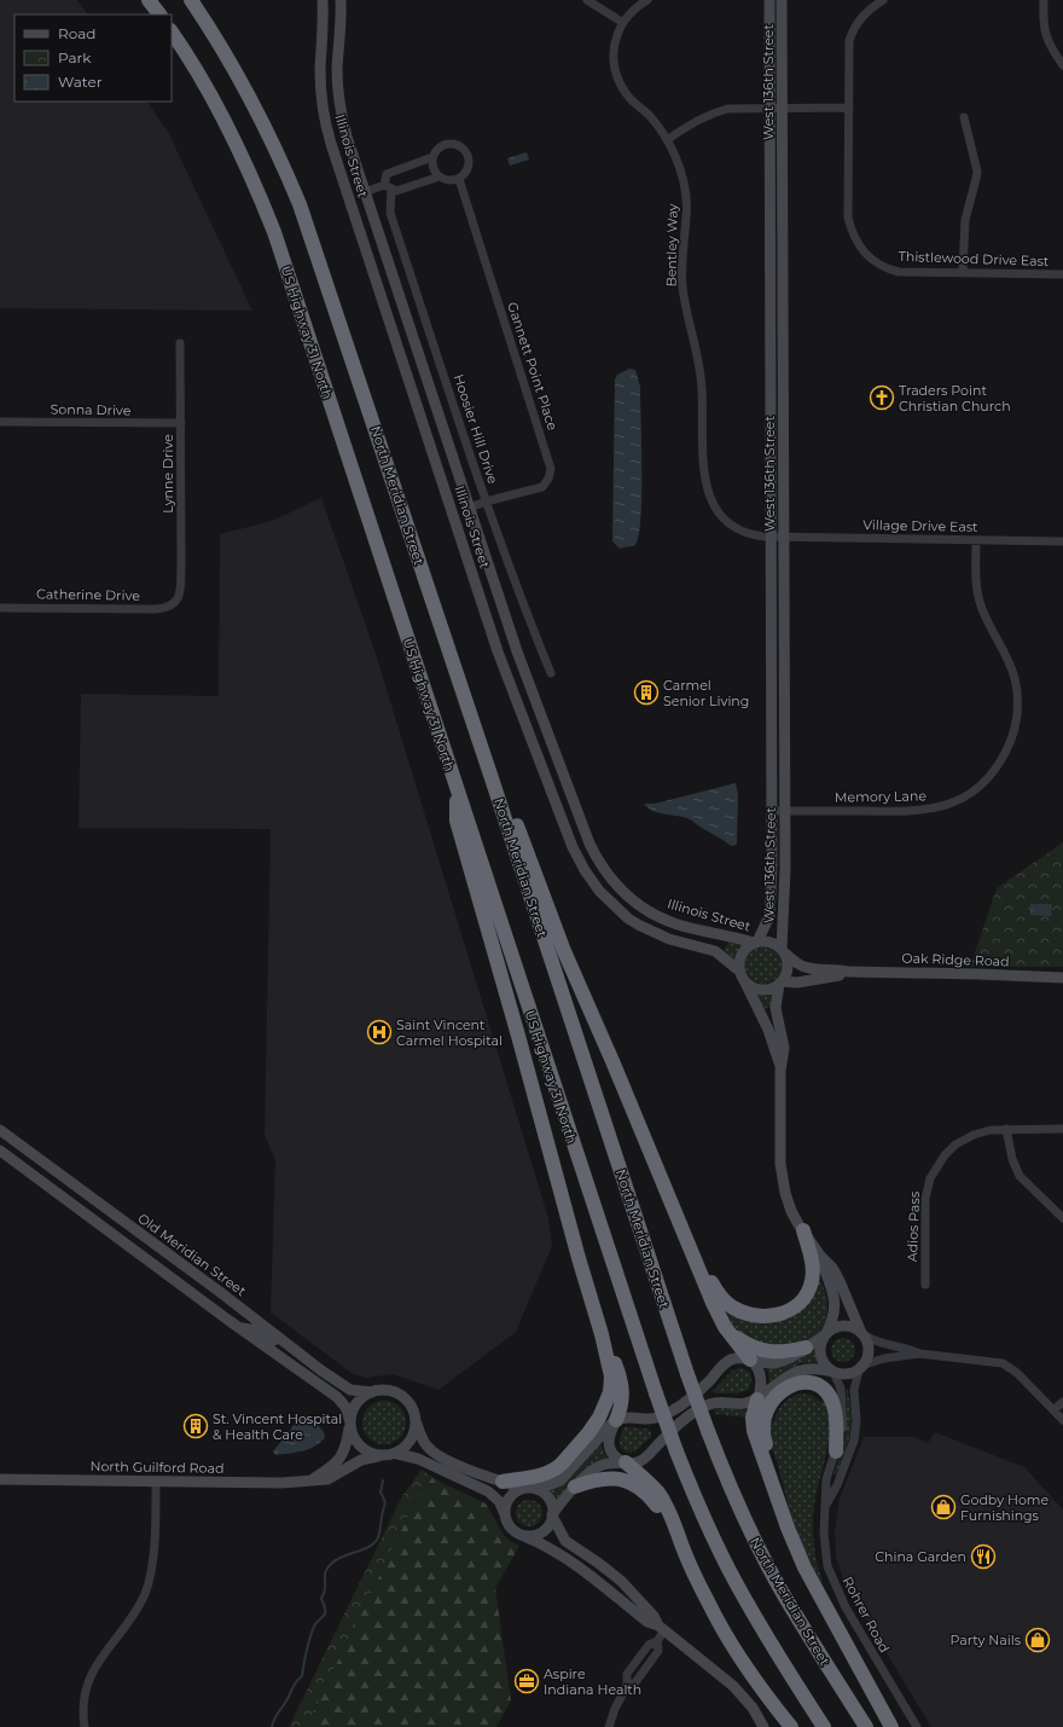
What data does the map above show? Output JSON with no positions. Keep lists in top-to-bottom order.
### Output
{
  "streets": {
    "highway": ["US Highway 31 North", "North Meridian Street"],
    "street": [
      "West 136th Street",
      "Illinois Street",
      "Bentley Way",
      "Thistlewood Drive East",
      "Gannett Point Place",
      "Sonna Drive",
      "Hoosier Hill Drive",
      "Lynne Drive",
      "Village Drive East",
      "Catherine Drive",
      "Memory Lane",
      "Oak Ridge Road",
      "Adios Pass",
      "Old Meridian Street",
      "North Guilford Road",
      "Rohrer Road"
    ]
  },
  "crossings": [
    ["West 136th Street", "Illinois Street"],
    ["West 136th Street", "Bentley Way"],
    ["West 136th Street", "Village Drive East"],
    ["West 136th Street", "Memory Lane"],
    ["West 136th Street", "Oak Ridge Road"],
    ["Illinois Street", "Gannett Point Place"],
    ["Illinois Street", "Oak Ridge Road"],
    ["Bentley Way", "Village Drive East"],
    ["Gannett Point Place", "Hoosier Hill Drive"],
    ["Sonna Drive", "Lynne Drive"],
    ["Lynne Drive", "Catherine Drive"],
    ["Village Drive East", "Memory Lane"],
    ["Old Meridian Street", "North Guilford Road"]
  ],
  "places": {
    "church": ["Traders Point Christian Church"],
    "building": ["Carmel Senior Living", "St. Vincent Hospital & Health Care"],
    "hospital": ["Saint Vincent Carmel Hospital"],
    "shop": ["Godby Home Furnishings", "Party Nails"],
    "restaurant": ["China Garden"],
    "office": ["Aspire Indiana Health"]
  },
  "legend": ["Road", "Park", "Water"]
}
